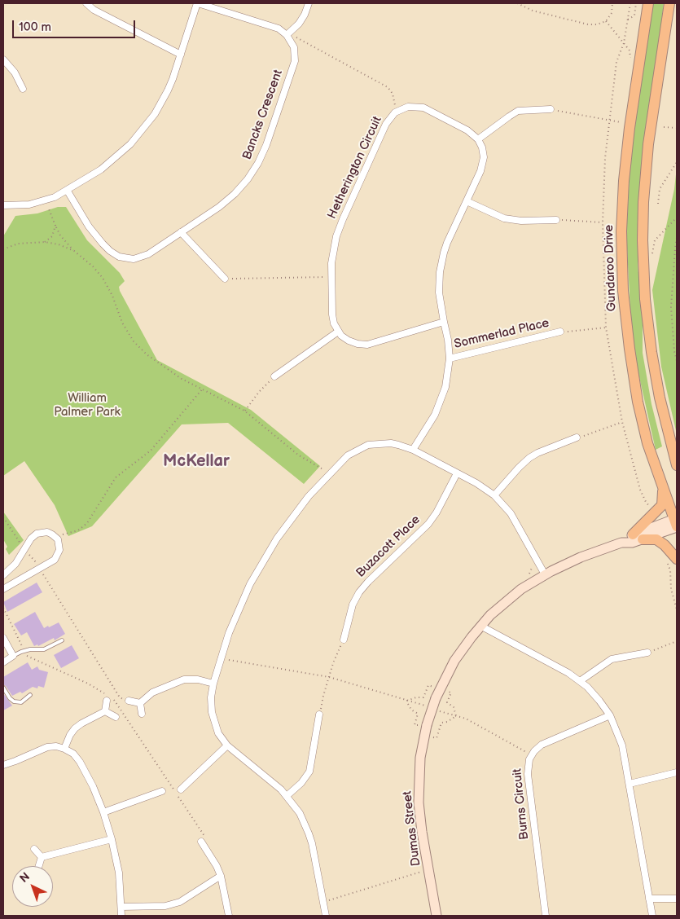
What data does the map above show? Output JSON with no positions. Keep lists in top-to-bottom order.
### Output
{
  "streets": {
    "main road": ["Gundaroo Drive"],
    "street": [
      "Bancks Crescent",
      "Hetherington Circuit",
      "Sommerlad Place",
      "Buzacott Place",
      "Burns Circuit",
      "Dumas Street"
    ]
  },
  "crossings": [
    ["Gundaroo Drive", "Dumas Street"]
  ],
  "districts": ["McKellar"],
  "parks": ["William Palmer Park"],
  "scale_bar": "100 m",
  "north": "top left"
}
